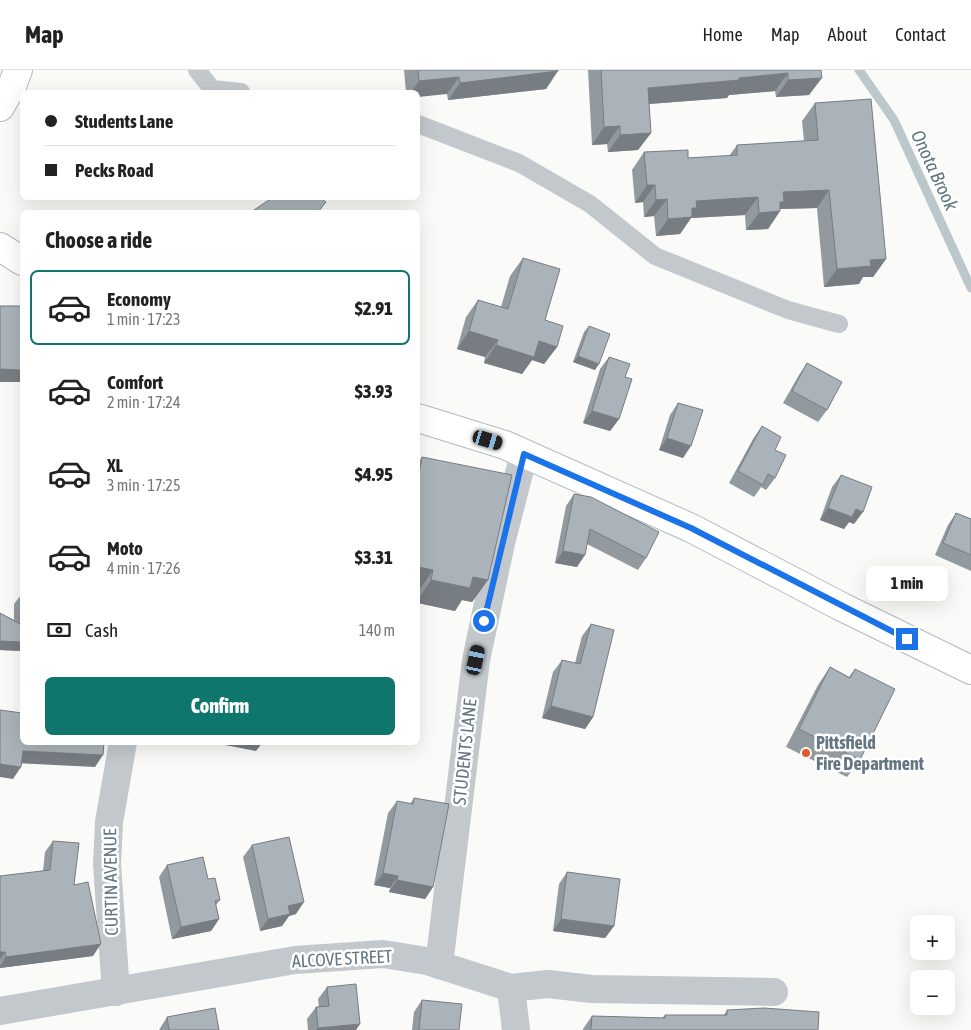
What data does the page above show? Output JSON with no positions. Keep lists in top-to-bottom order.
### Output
{
  "streets": {
    "street": ["STUDENTS LANE", "CURTIN AVENUE", "ALCOVE STREET"]
  },
  "crossings": [
    ["STUDENTS LANE", "ALCOVE STREET"],
    ["CURTIN AVENUE", "ALCOVE STREET"]
  ],
  "water": ["Onota Brook"],
  "places": ["Pittsfield Fire Department"],
  "page": {
    "header": "Map",
    "nav": [
      "Home",
      "Map",
      "About",
      "Contact"
    ],
    "banner": ["Students Lane", "Pecks Road"],
    "heading": "Choose a ride",
    "list": [
      {
        "name": "Economy",
        "note": "1 min · 17:23",
        "value": "$2.91"
      },
      {
        "name": "Comfort",
        "note": "2 min · 17:24",
        "value": "$3.93"
      },
      {
        "name": "XL",
        "note": "3 min · 17:25",
        "value": "$4.95"
      },
      {
        "name": "Moto",
        "note": "4 min · 17:26",
        "value": "$3.31"
      }
    ],
    "bubble": "1 min",
    "pay": ["Cash", "140 m"],
    "buttons": "Confirm",
    "map_buttons": ["+", "−"]
  }
}
